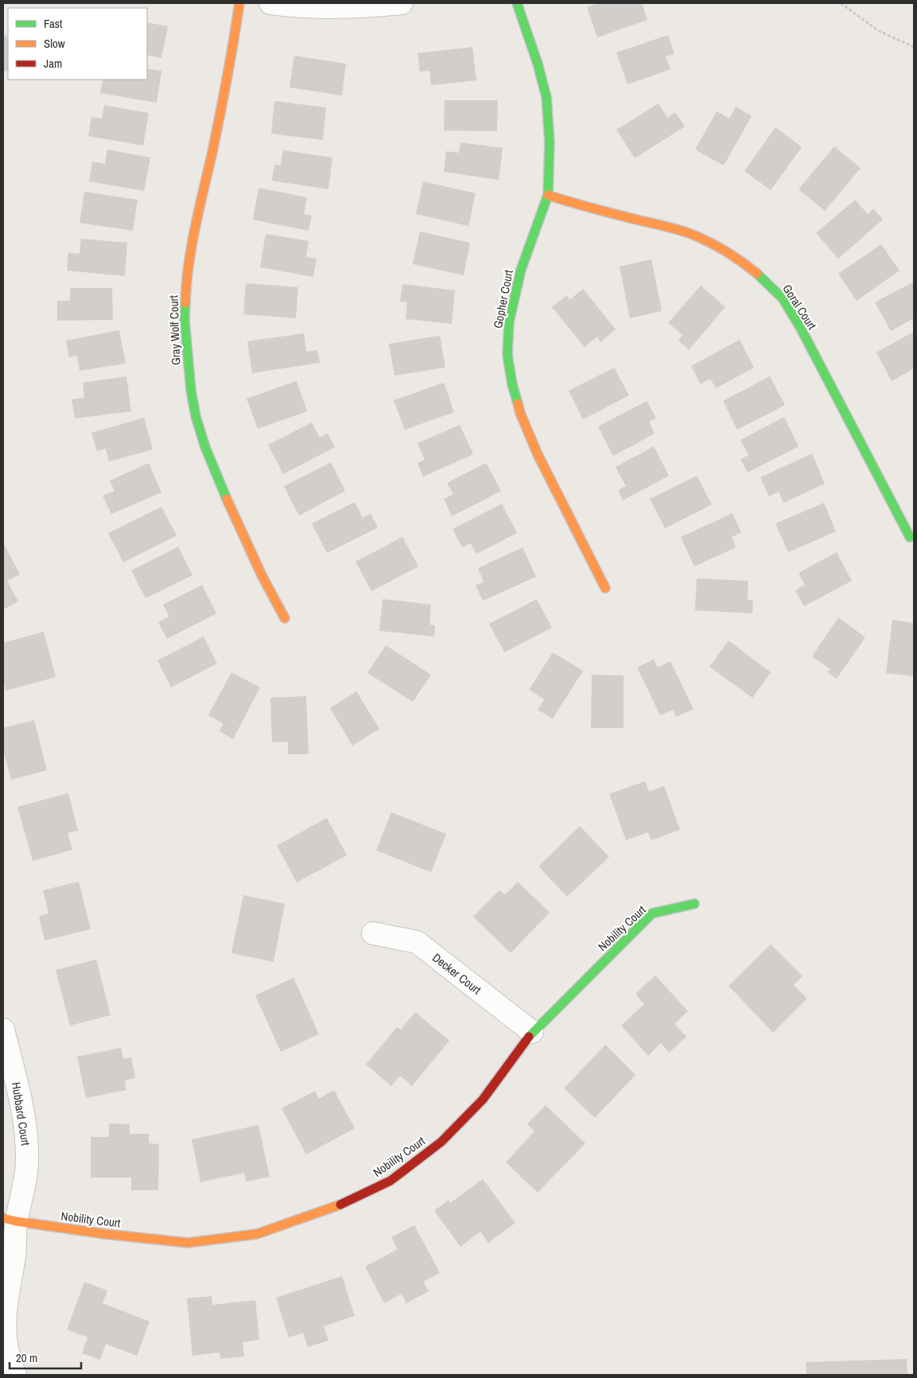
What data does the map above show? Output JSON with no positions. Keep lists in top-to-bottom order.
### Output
{
  "streets": {
    "street": [
      "Gopher Court",
      "Goral Court",
      "Gray Wolf Court",
      "Nobility Court",
      "Decker Court",
      "Hubbard Court"
    ]
  },
  "crossings": [
    ["Gopher Court", "Goral Court"],
    ["Nobility Court", "Decker Court"],
    ["Nobility Court", "Hubbard Court"]
  ],
  "legend": ["Fast", "Slow", "Jam"],
  "scale_bar": "20 m"
}
